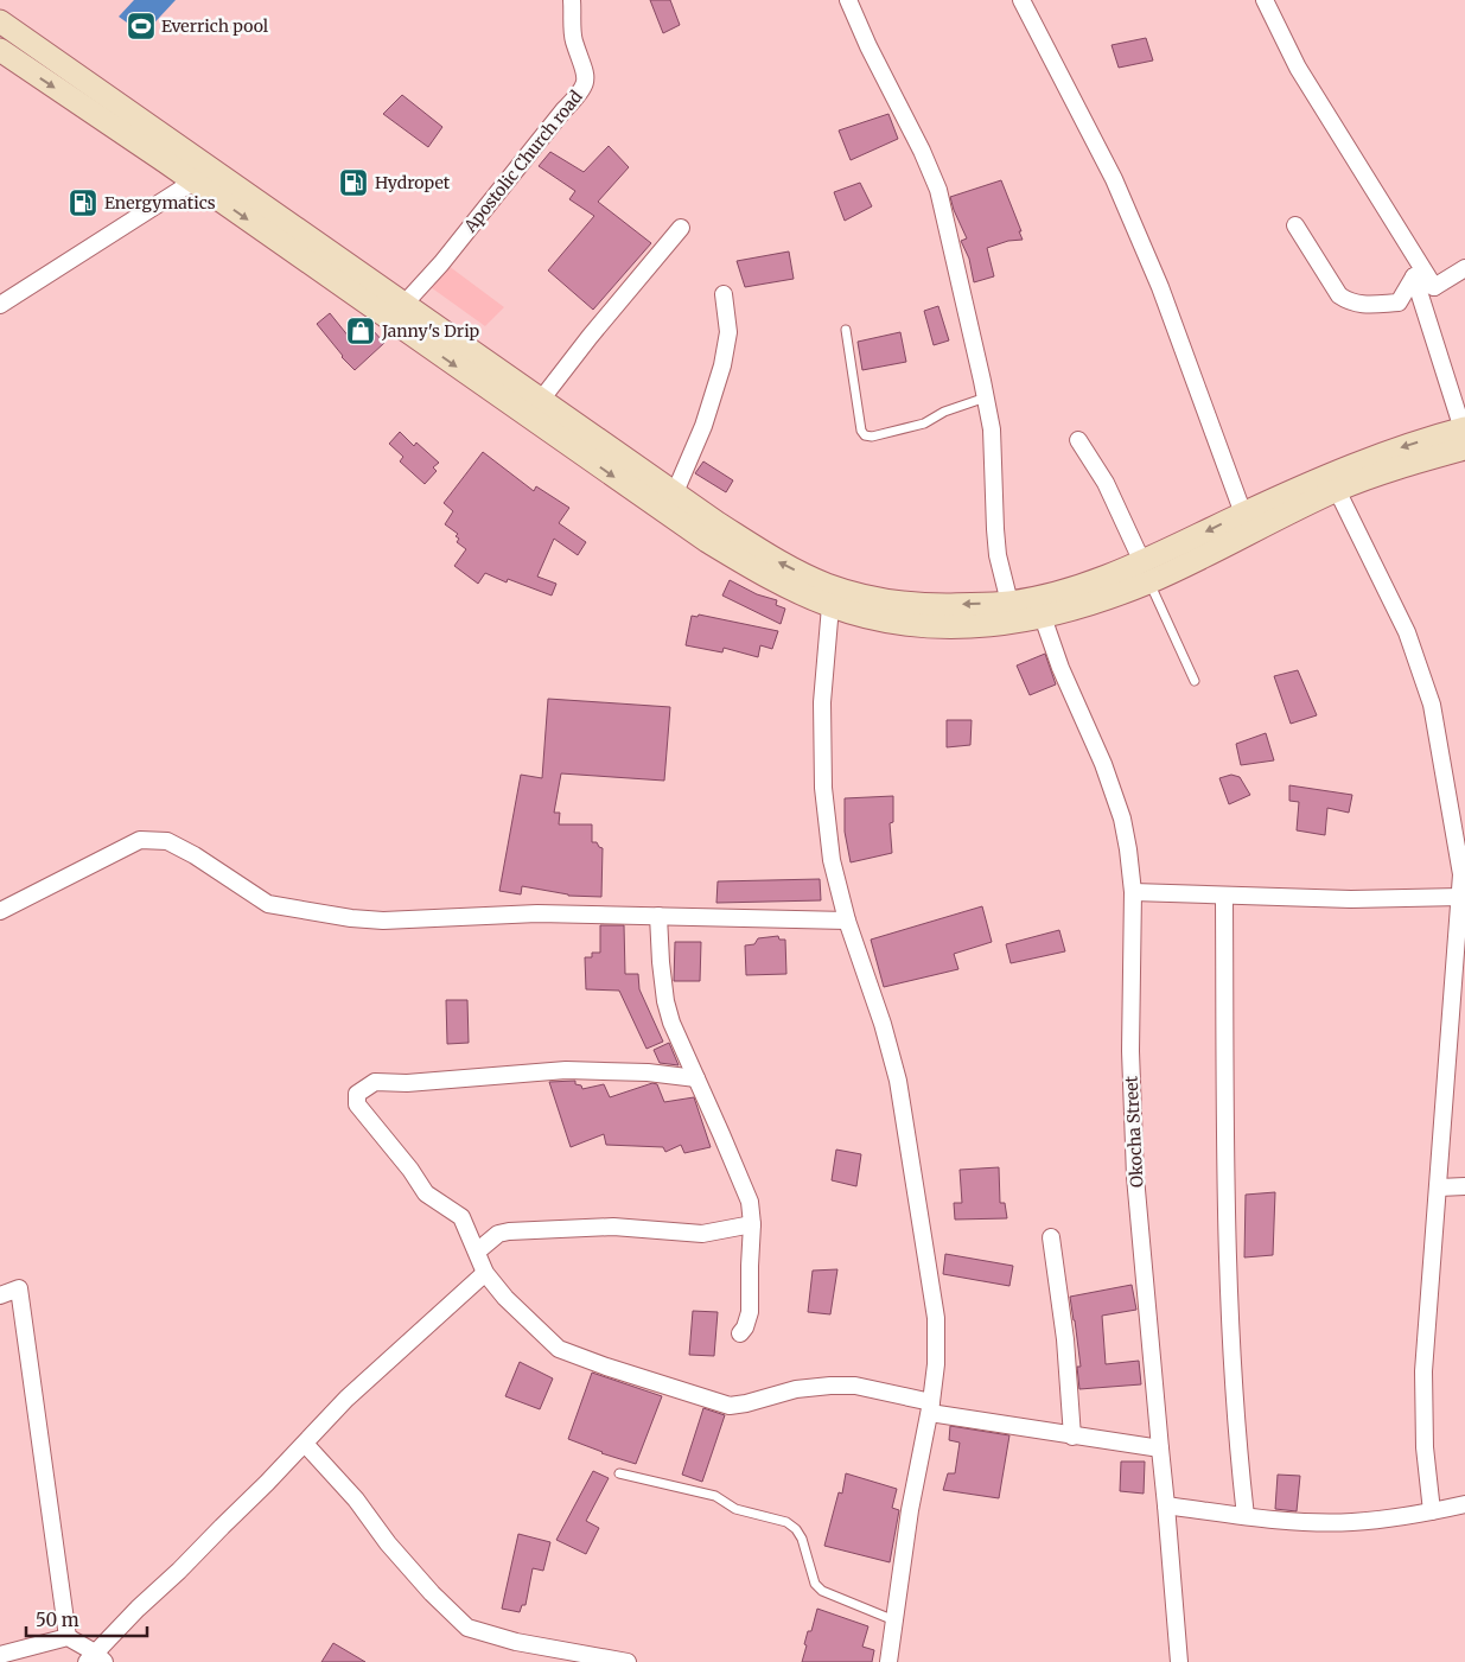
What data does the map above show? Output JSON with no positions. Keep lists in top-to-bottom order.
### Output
{
  "streets": {
    "street": ["Apostolic Church road", "Okocha Street"]
  },
  "places": {
    "sports": ["Everrich pool"],
    "fuel station": ["Hydropet", "Energymatics"],
    "shop": ["Janny's Drip"]
  },
  "scale_bar": "50 m"
}
